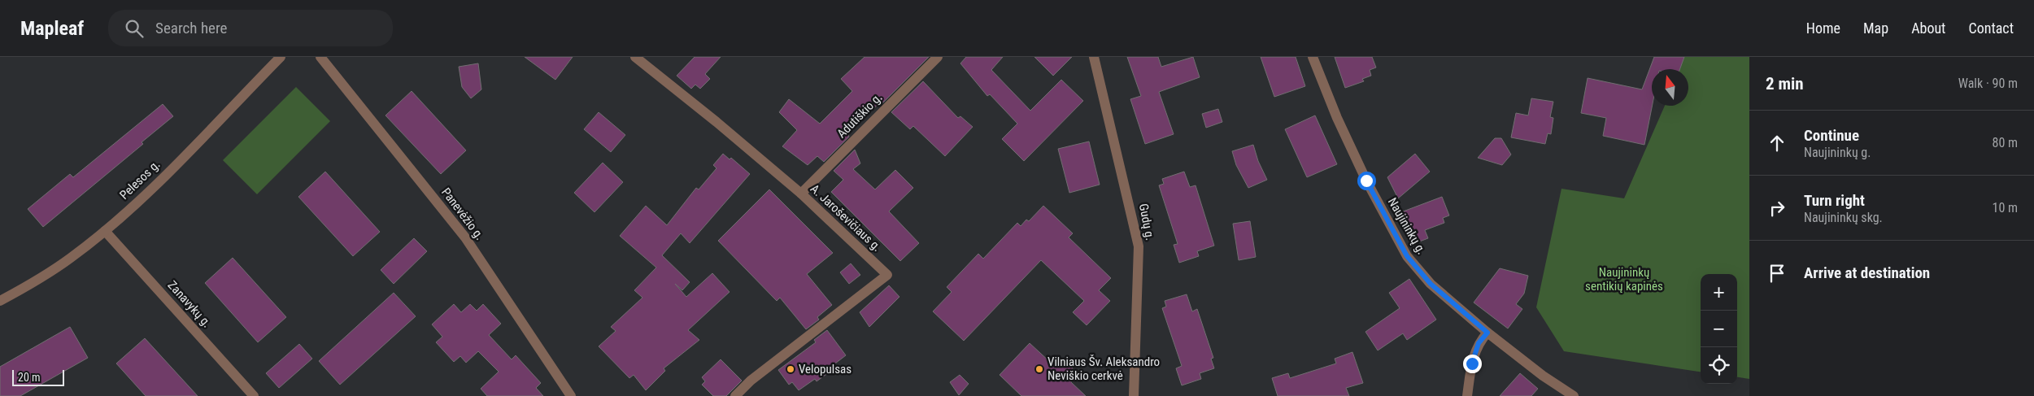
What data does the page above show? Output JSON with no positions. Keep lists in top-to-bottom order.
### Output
{
  "streets": {
    "street": [
      "Adutiškio g.",
      "Pelesos g.",
      "Panevėžio g.",
      "A. Jaroševičiaus g.",
      "Gudų g.",
      "Naujininkų g.",
      "Zanavykų g."
    ]
  },
  "crossings": [
    ["Adutiškio g.", "A. Jaroševičiaus g."],
    ["Pelesos g.", "Zanavykų g."]
  ],
  "parks": ["Naujininkų sentikių kapinės"],
  "places": ["Velopulsas", "Vilniaus Šv. Aleksandro Neviškio cerkvė"],
  "scale_bar": "20 m",
  "north": "top",
  "page": {
    "header": "Mapleaf",
    "search": "Search here",
    "nav": [
      "Home",
      "Map",
      "About",
      "Contact"
    ],
    "heading": ["2 min", "Walk · 90 m"],
    "list": [
      ["Continue", "Naujininkų g.", "80 m"],
      ["Turn right", "Naujininkų skg.", "10 m"],
      "Arrive at destination"
    ],
    "map_buttons": ["+", "−"],
    "scale": "20 m"
  }
}
